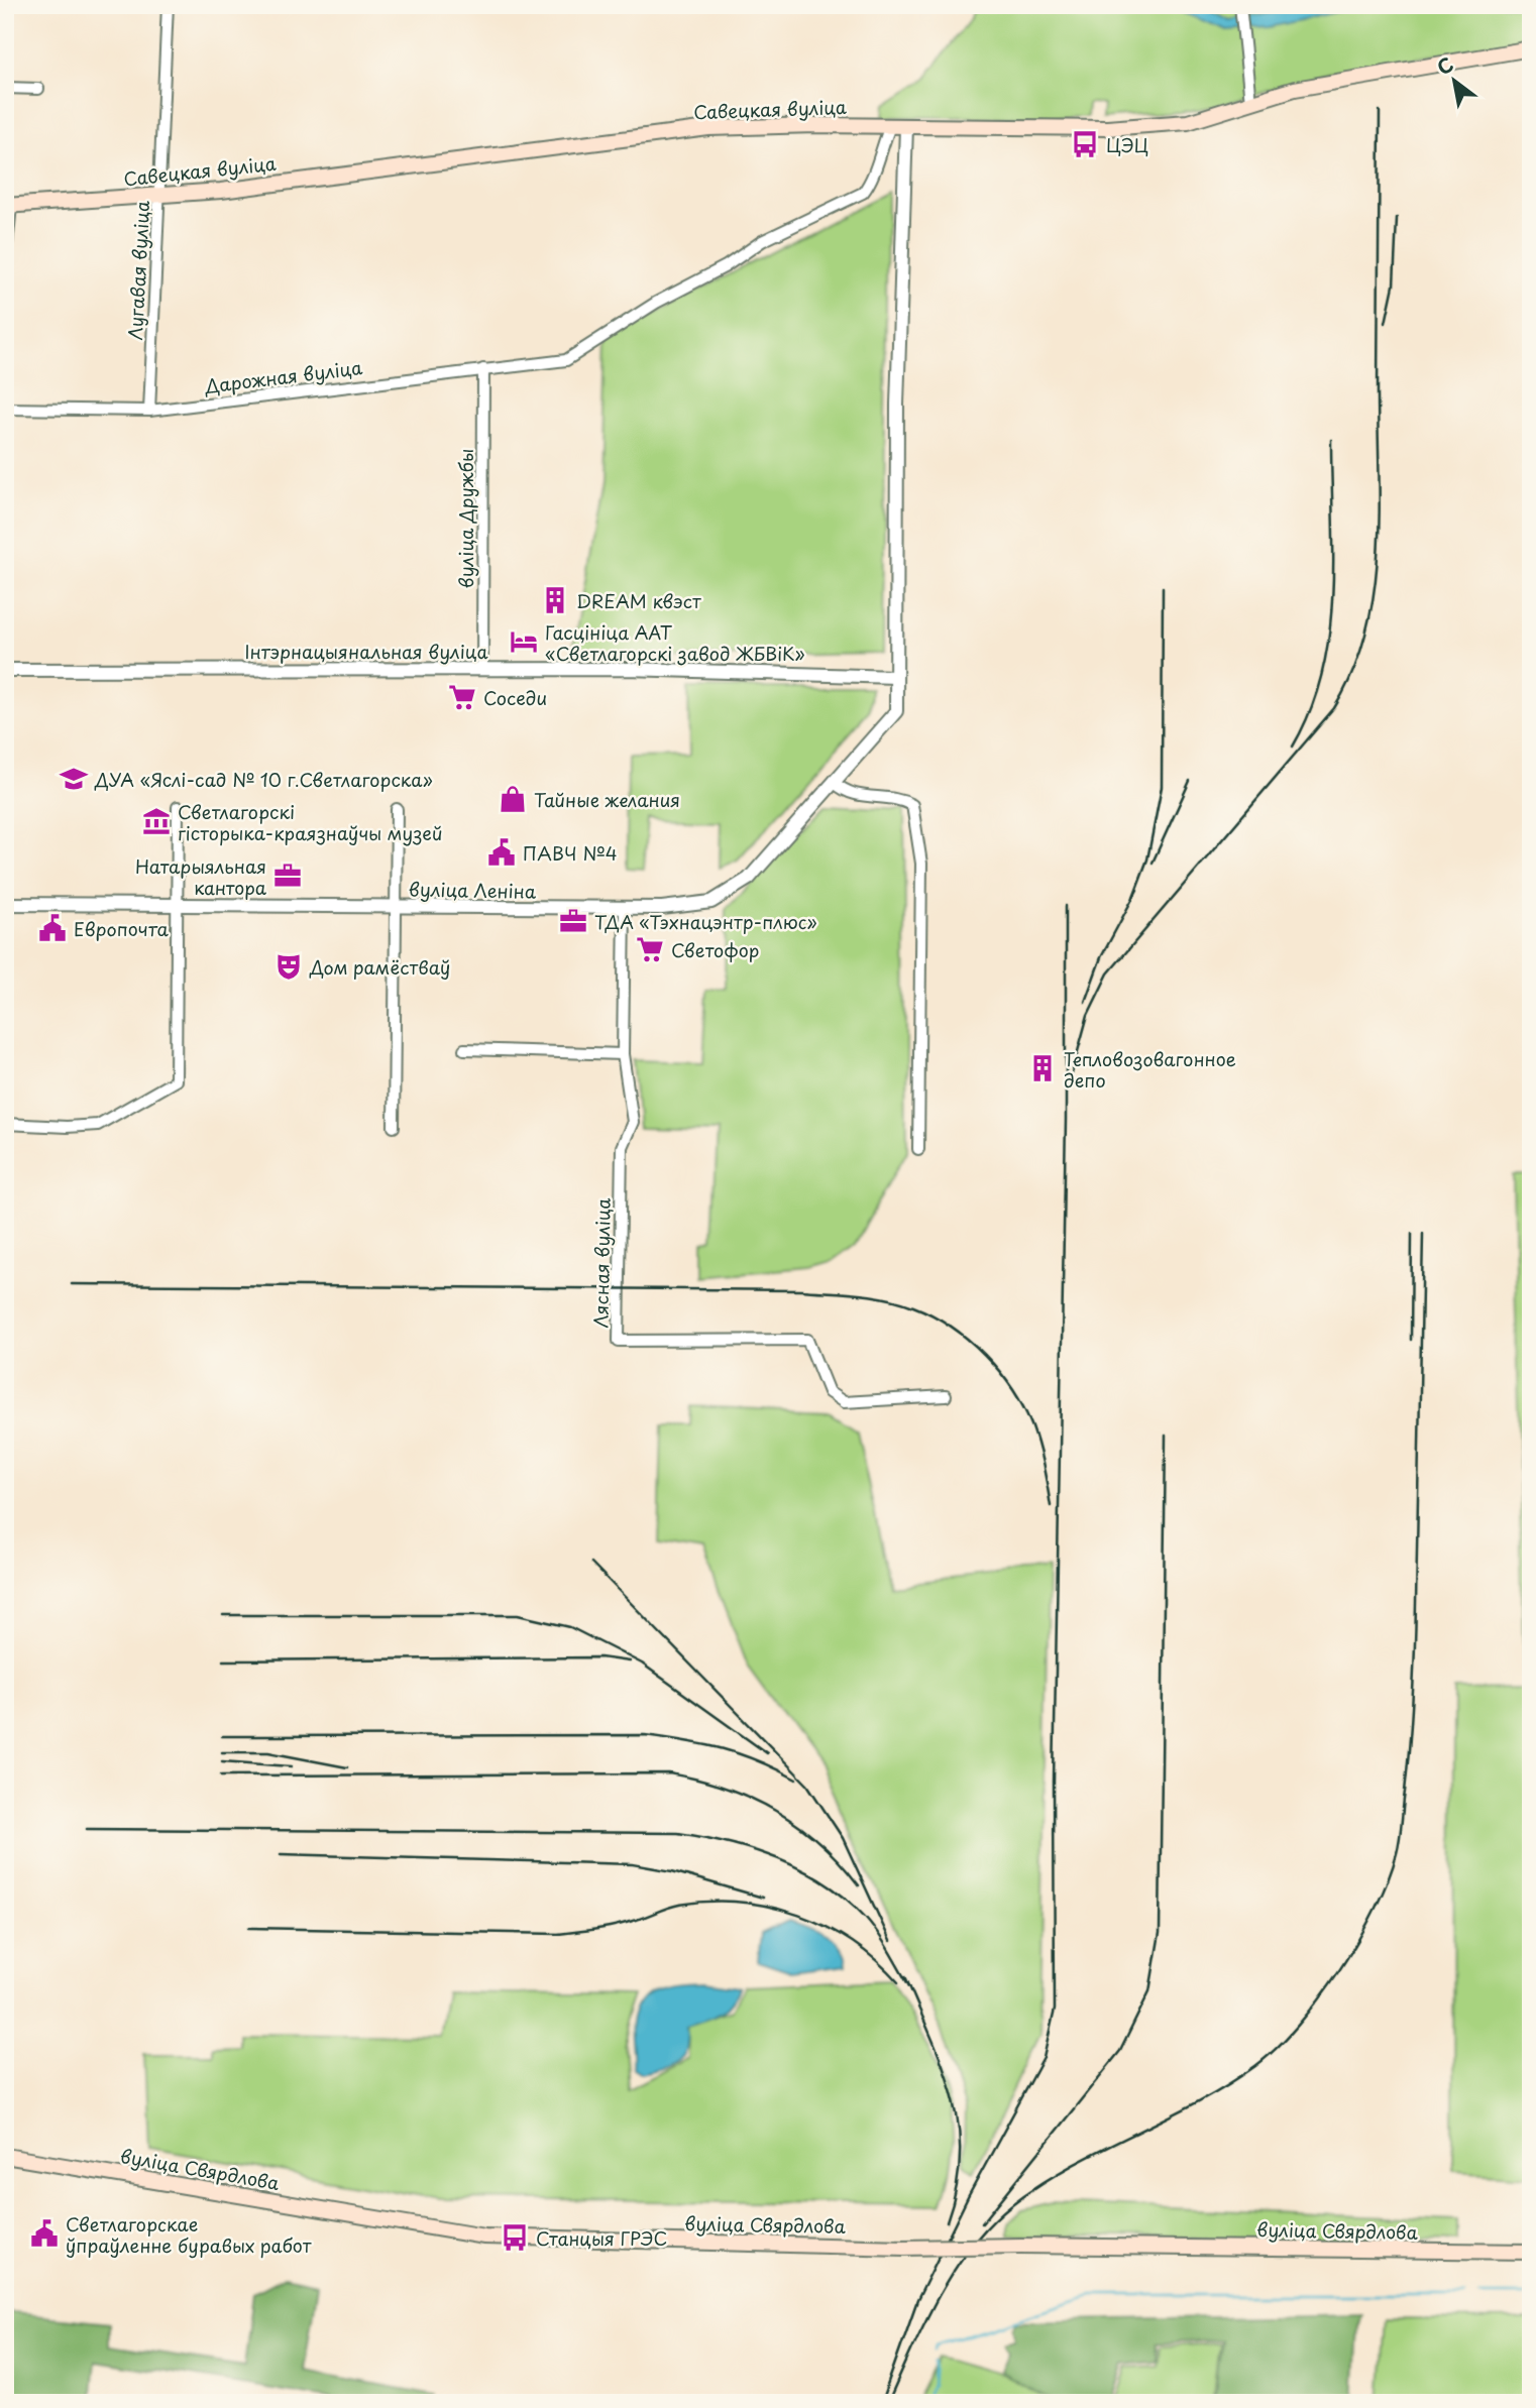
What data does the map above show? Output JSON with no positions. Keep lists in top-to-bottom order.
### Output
{
  "streets": {
    "main road": ["Савецкая вуліца", "вуліца Свярдлова"],
    "street": [
      "Лугавая вуліца",
      "Дарожная вуліца",
      "вуліца Дружбы",
      "Інтэрнацыянальная вуліца",
      "вуліца Леніна",
      "Лясная вуліца"
    ]
  },
  "crossings": [
    ["Савецкая вуліца", "Лугавая вуліца"],
    ["Савецкая вуліца", "Дарожная вуліца"],
    ["Савецкая вуліца", "вуліца Леніна"],
    ["Лугавая вуліца", "Дарожная вуліца"],
    ["Дарожная вуліца", "вуліца Дружбы"],
    ["вуліца Дружбы", "Інтэрнацыянальная вуліца"],
    ["Інтэрнацыянальная вуліца", "вуліца Леніна"],
    ["вуліца Леніна", "Лясная вуліца"]
  ],
  "places": {
    "bus stop": ["ЦЭЦ", "Станцыя ГРЭС"],
    "building": ["DREAM квэст", "Тепловозовагонное депо"],
    "hotel": ["Гасцініца ААТ «Светлагорскі завод ЖБВіК»"],
    "supermarket": ["Соседи", "Светофор"],
    "school or university": ["ДУА «Яслі-сад № 10 г.Светлагорска»"],
    "shop": ["Тайные желания"],
    "museum": ["Светлагорскі гісторыка-краязнаўчы музей"],
    "public building": ["ПАВЧ №4", "Европочта", "Светлагорскае ўпраўленне буравых работ"],
    "office": ["Натарыяльная кантора", "ТДА «Тэхнацэнтр-плюс»"],
    "theatre": ["Дом рамёстваў"]
  },
  "north": "top left"
}
